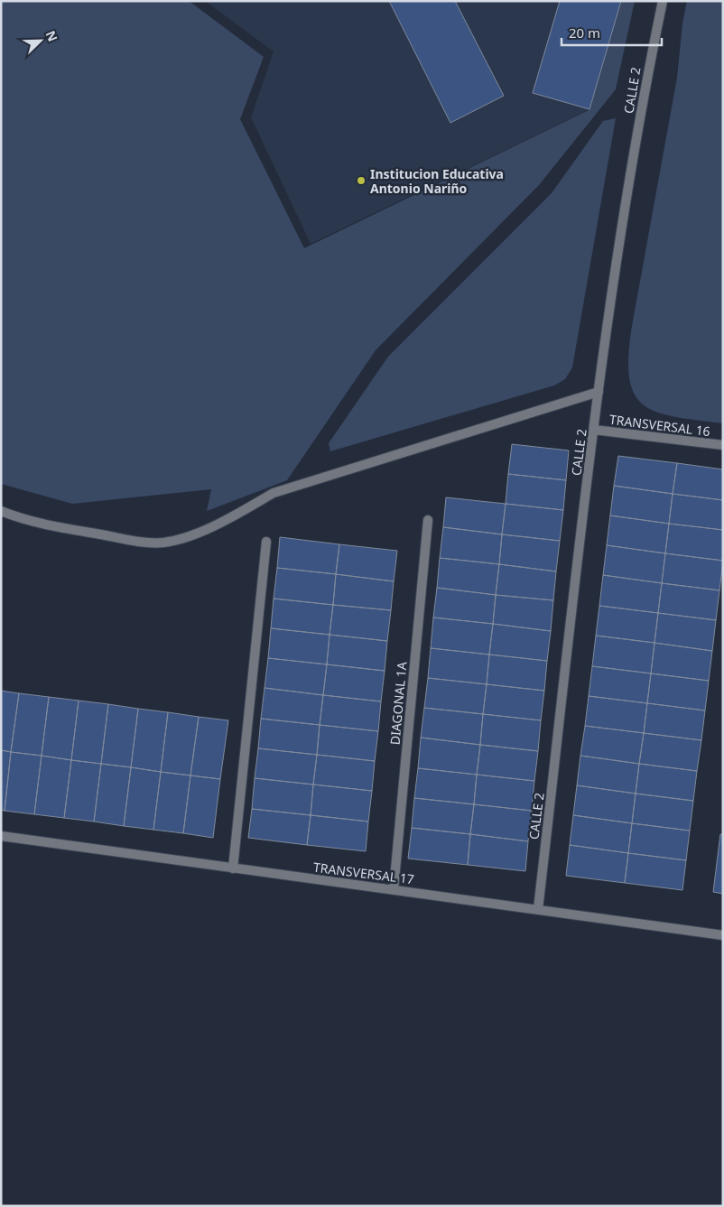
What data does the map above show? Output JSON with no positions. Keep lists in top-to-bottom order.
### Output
{
  "streets": {
    "street": [
      "CALLE 2",
      "TRANSVERSAL 16",
      "DIAGONAL 1A",
      "TRANSVERSAL 17"
    ]
  },
  "crossings": [
    ["CALLE 2", "TRANSVERSAL 16"],
    ["CALLE 2", "TRANSVERSAL 17"],
    ["DIAGONAL 1A", "TRANSVERSAL 17"]
  ],
  "places": ["Institucion Educativa Antonio Nariño"],
  "scale_bar": "20 m",
  "north": "top right"
}
